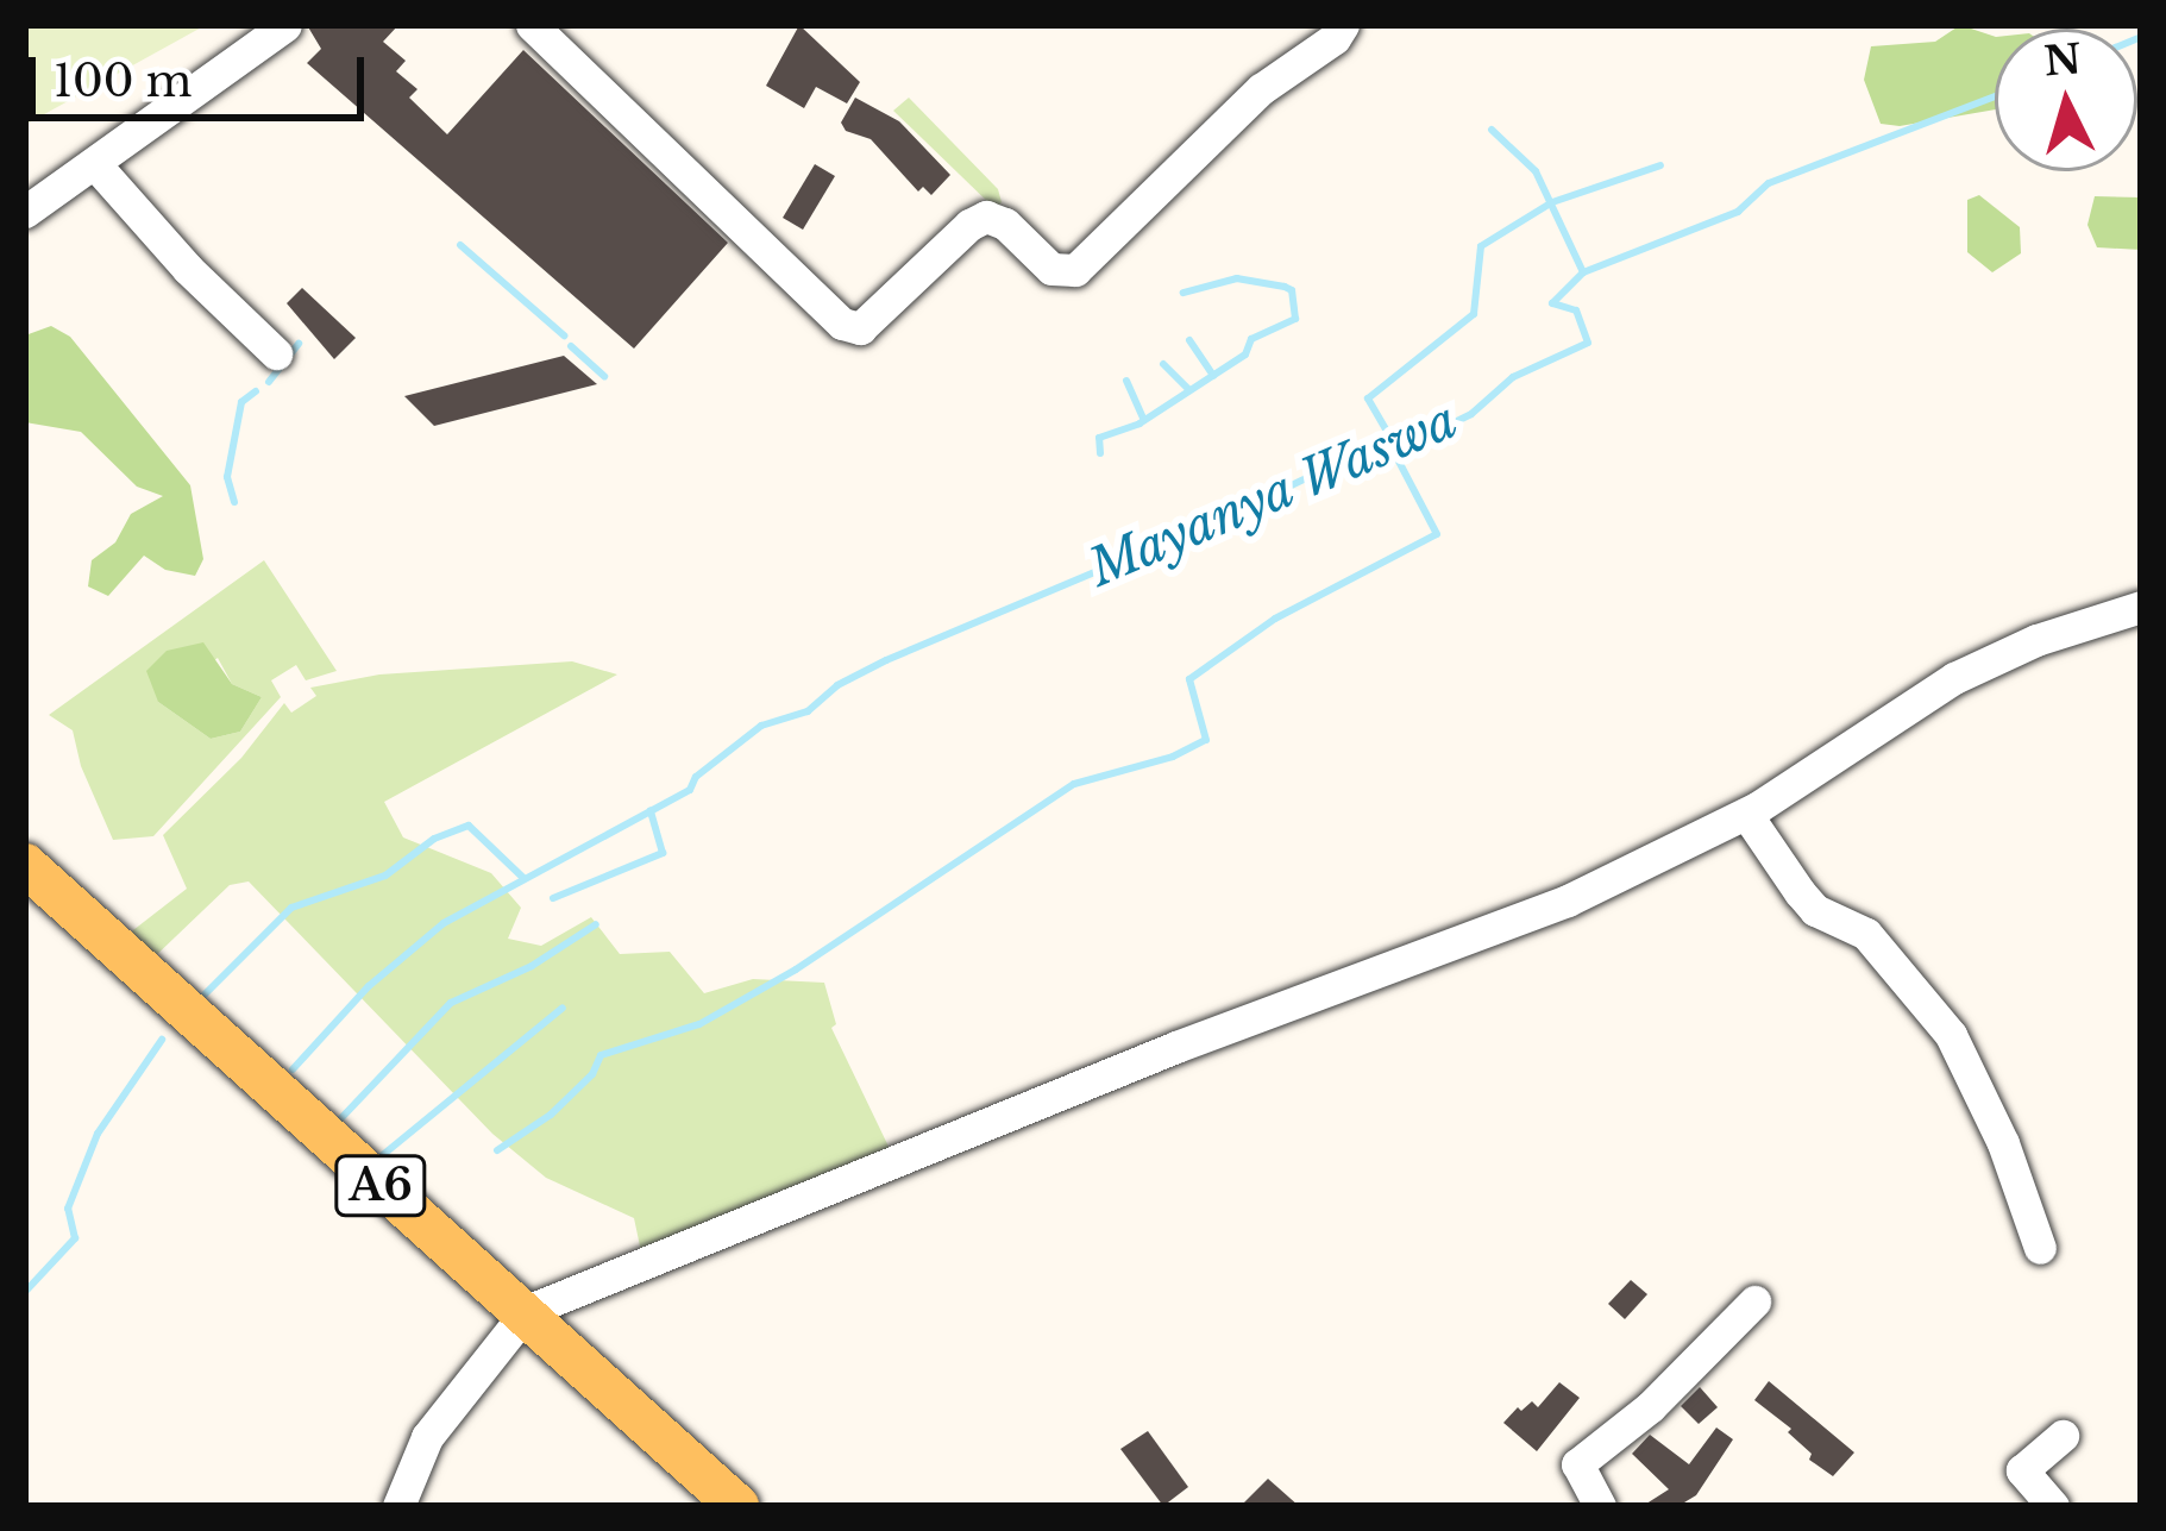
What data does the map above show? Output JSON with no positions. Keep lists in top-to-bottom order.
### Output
{
  "streets": {
    "main road": ["A6"]
  },
  "water": ["Mayanya Waswa"],
  "scale_bar": "100 m",
  "north": "top"
}
